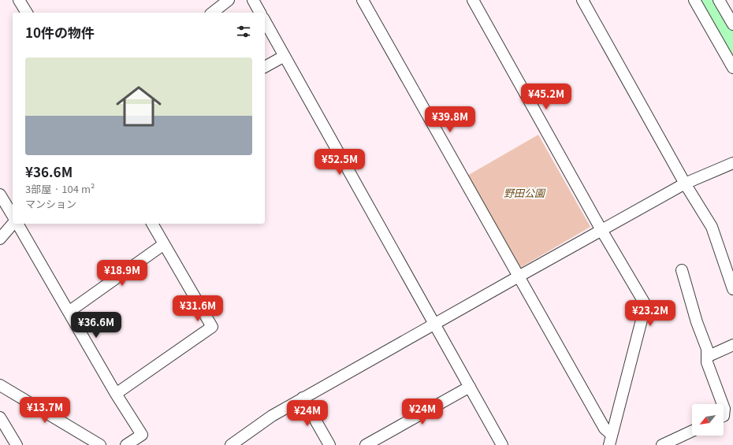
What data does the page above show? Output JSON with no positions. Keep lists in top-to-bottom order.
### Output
{
  "parks": ["野田公園"],
  "north": "bottom left",
  "page": {
    "heading": "10件の物件",
    "list": [
      {
        "name": "¥36.6M",
        "note": "3部屋 · 104 m² · マンション"
      }
    ],
    "price": [
      "¥45.2M",
      "¥39.8M",
      "¥52.5M",
      "¥18.9M",
      "¥31.6M",
      "¥23.2M",
      "¥36.6M",
      "¥13.7M",
      "¥24M",
      "¥24M"
    ]
  }
}
